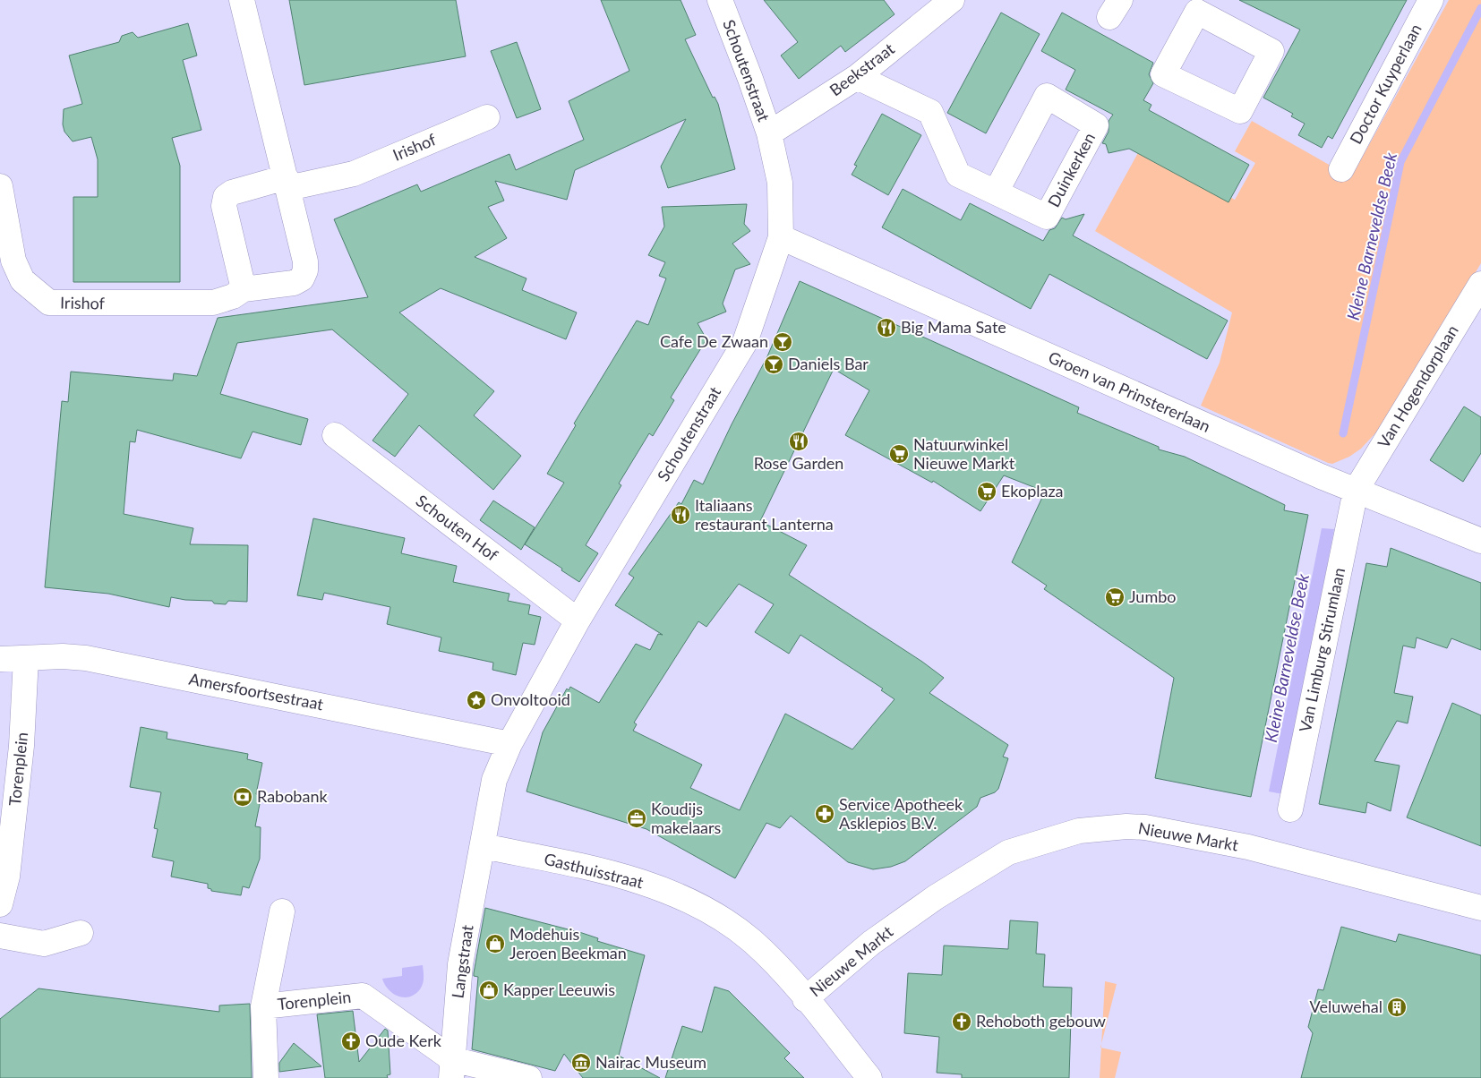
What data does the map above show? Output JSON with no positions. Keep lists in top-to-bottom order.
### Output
{
  "streets": {
    "street": [
      "Beekstraat",
      "Schoutenstraat",
      "Doctor Kuyperlaan",
      "Irishof",
      "Duinkerken",
      "Van Hogendorplaan",
      "Groen van Prinstererlaan",
      "Schouten Hof",
      "Van Limburg Stirumlaan",
      "Amersfoortsestraat",
      "Torenplein",
      "Nieuwe Markt",
      "Gasthuisstraat",
      "Langstraat"
    ]
  },
  "crossings": [
    ["Beekstraat", "Schoutenstraat"],
    ["Beekstraat", "Duinkerken"],
    ["Schoutenstraat", "Groen van Prinstererlaan"],
    ["Schoutenstraat", "Schouten Hof"],
    ["Schoutenstraat", "Amersfoortsestraat"],
    ["Schoutenstraat", "Gasthuisstraat"],
    ["Schoutenstraat", "Langstraat"],
    ["Van Hogendorplaan", "Groen van Prinstererlaan"],
    ["Van Hogendorplaan", "Van Limburg Stirumlaan"],
    ["Groen van Prinstererlaan", "Van Limburg Stirumlaan"],
    ["Amersfoortsestraat", "Torenplein"],
    ["Torenplein", "Langstraat"],
    ["Nieuwe Markt", "Gasthuisstraat"],
    ["Gasthuisstraat", "Langstraat"]
  ],
  "water": ["Kleine Barneveldse Beek"],
  "places": {
    "restaurant": ["Big Mama Sate", "Rose Garden", "Italiaans restaurant Lanterna"],
    "bar": ["Cafe De Zwaan", "Daniels Bar"],
    "supermarket": ["Natuurwinkel Nieuwe Markt", "Ekoplaza", "Jumbo"],
    "place": ["Onvoltooid"],
    "bank": ["Rabobank"],
    "pharmacy": ["Service Apotheek Asklepios B.V."],
    "office": ["Koudijs makelaars"],
    "shop": ["Modehuis Jeroen Beekman", "Kapper Leeuwis"],
    "building": ["Veluwehal"],
    "church": ["Rehoboth gebouw", "Oude Kerk"],
    "museum": ["Nairac Museum"]
  }
}
